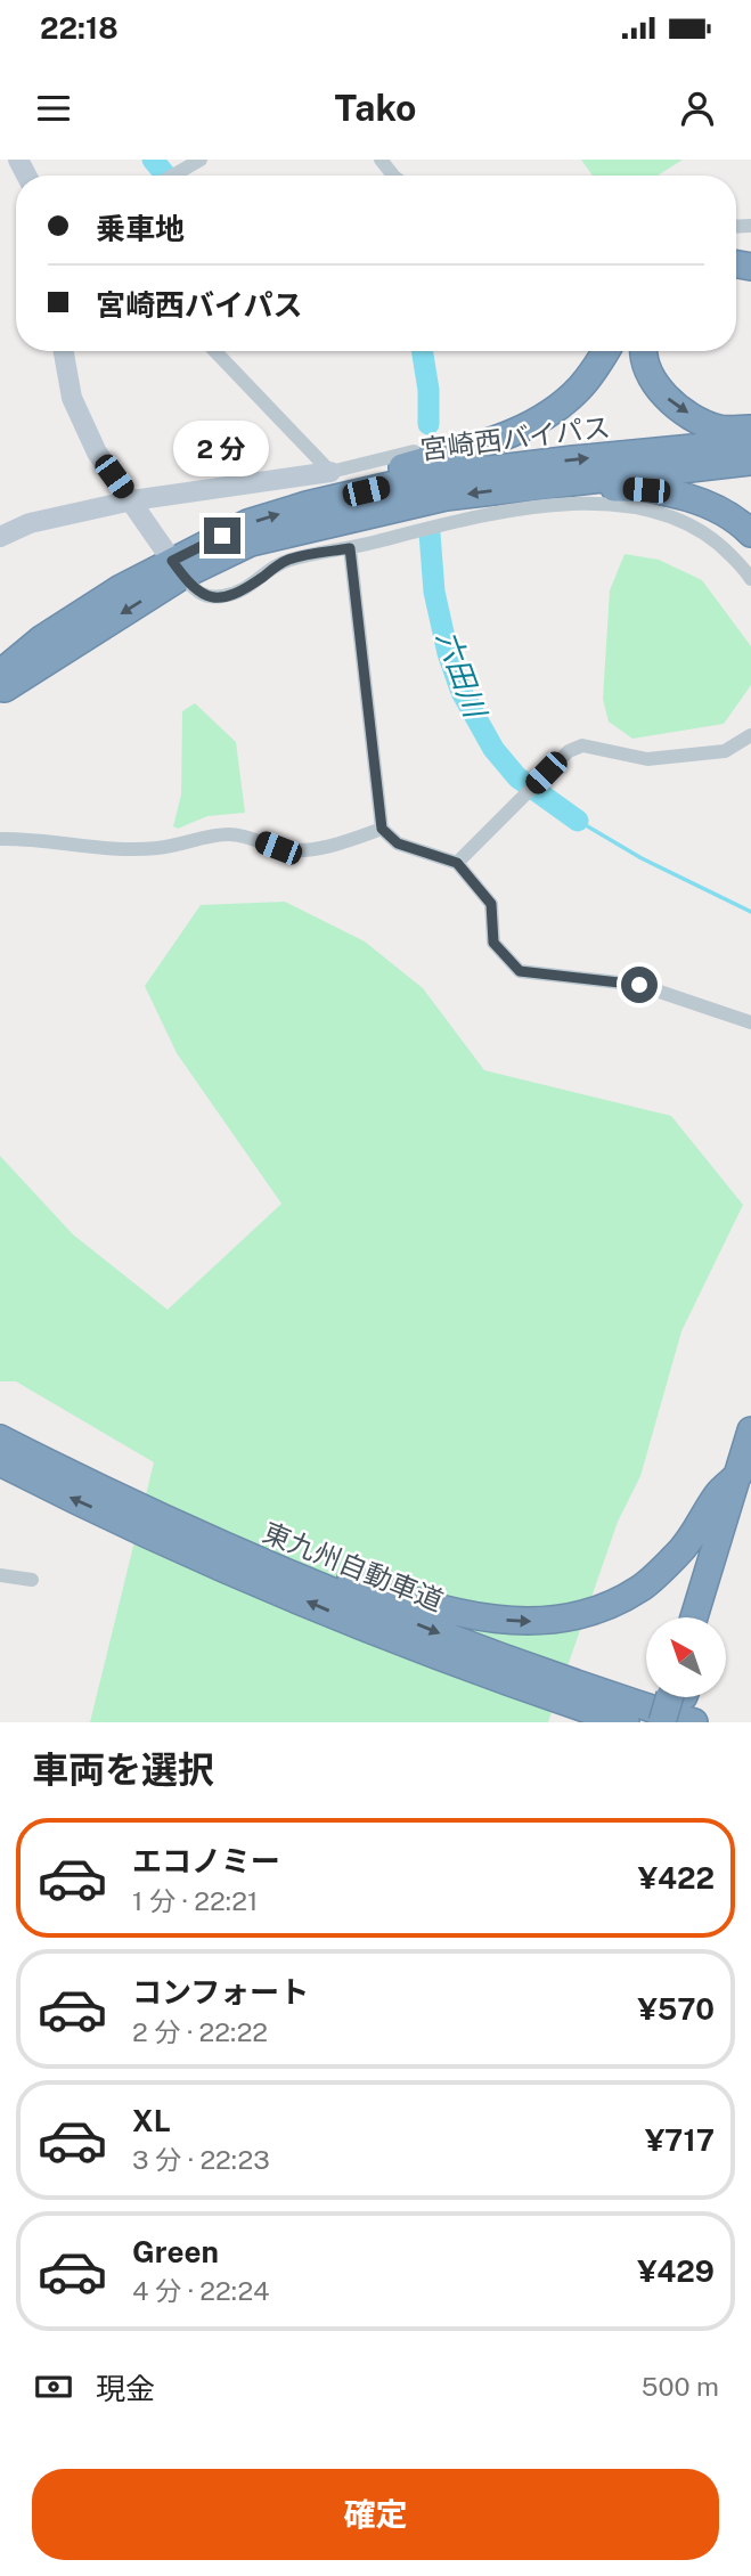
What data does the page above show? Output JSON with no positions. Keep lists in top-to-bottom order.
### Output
{
  "streets": {
    "highway": ["宮崎西バイパス", "東九州自動車道"]
  },
  "water": ["六田川"],
  "north": "top left",
  "page": {
    "status": "22:18",
    "header": "Tako",
    "banner": ["乗車地", "宮崎西バイパス"],
    "bubble": "2 分",
    "heading": "車両を選択",
    "list": [
      {
        "name": "エコノミー",
        "note": "1 分 · 22:21",
        "value": "¥422"
      },
      {
        "name": "コンフォート",
        "note": "2 分 · 22:22",
        "value": "¥570"
      },
      {
        "name": "XL",
        "note": "3 分 · 22:23",
        "value": "¥717"
      },
      {
        "name": "Green",
        "note": "4 分 · 22:24",
        "value": "¥429"
      }
    ],
    "pay": ["現金", "500 m"],
    "buttons": "確定"
  }
}
